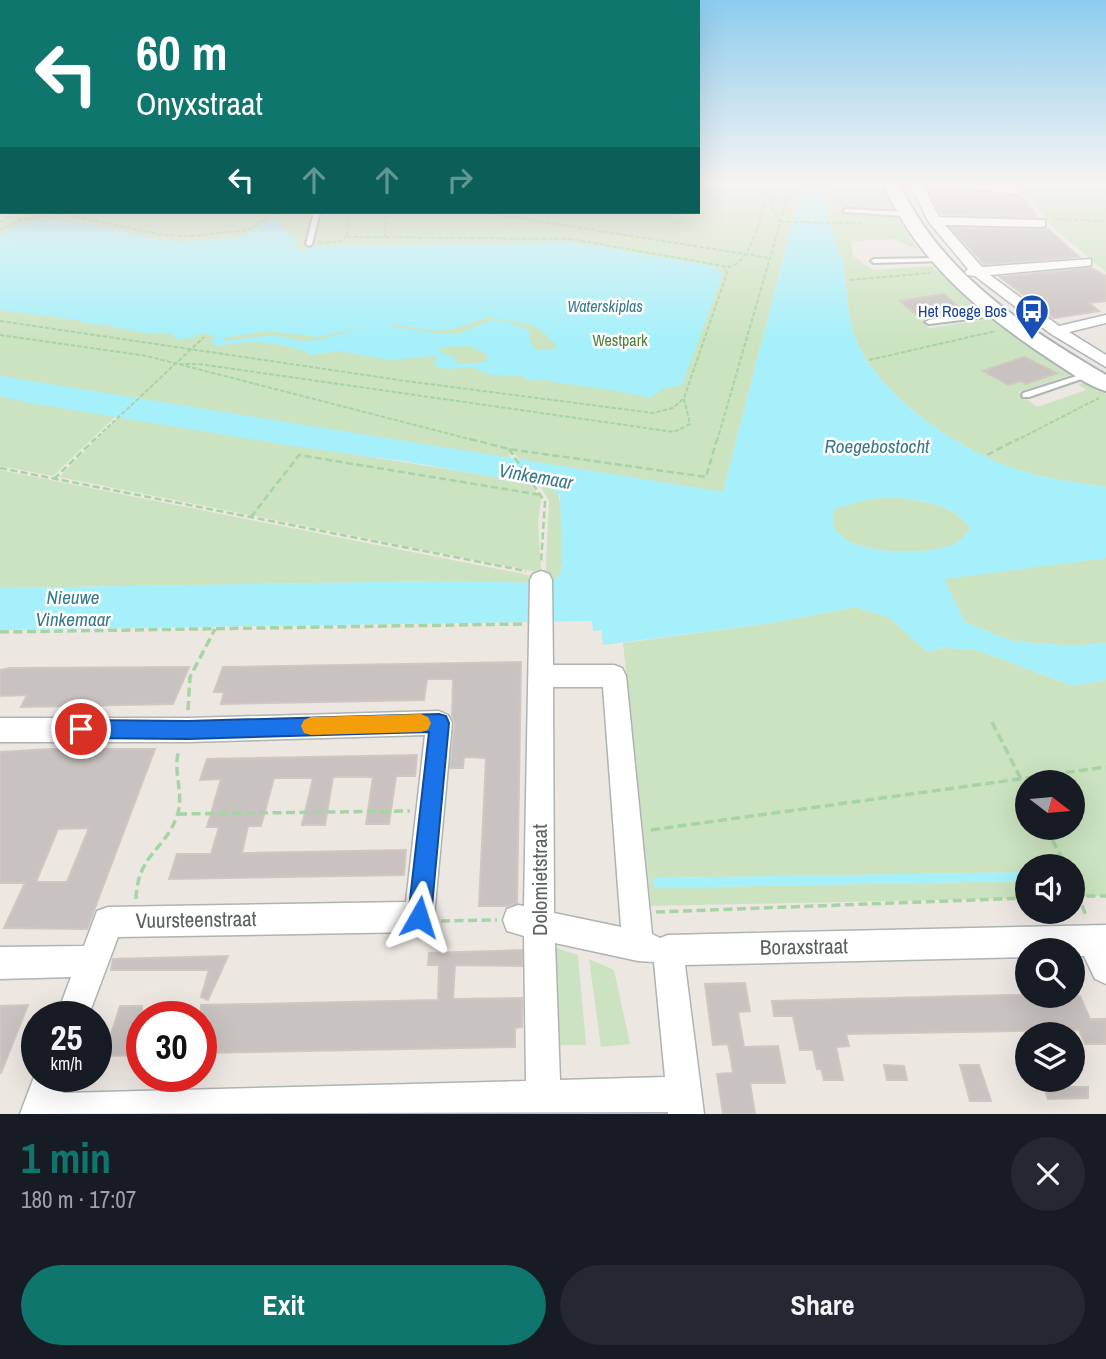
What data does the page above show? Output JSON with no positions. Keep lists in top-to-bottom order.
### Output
{
  "streets": {
    "street": ["Dolomietstraat", "Vuursteenstraat", "Boraxstraat"]
  },
  "water": [
    "Waterskiplas",
    "Roegebostocht",
    "Vinkemaar",
    "Nieuwe Vinkemaar"
  ],
  "parks": ["Westpark"],
  "places": {
    "bus stop": ["Het Roege Bos"]
  },
  "north": "right",
  "page": {
    "turn": ["60 m", "Onyxstraat"],
    "speed": "25 km/h",
    "limit": "30",
    "heading": ["1 min", "180 m · 17:07"],
    "buttons": ["Exit", "Share"]
  }
}
